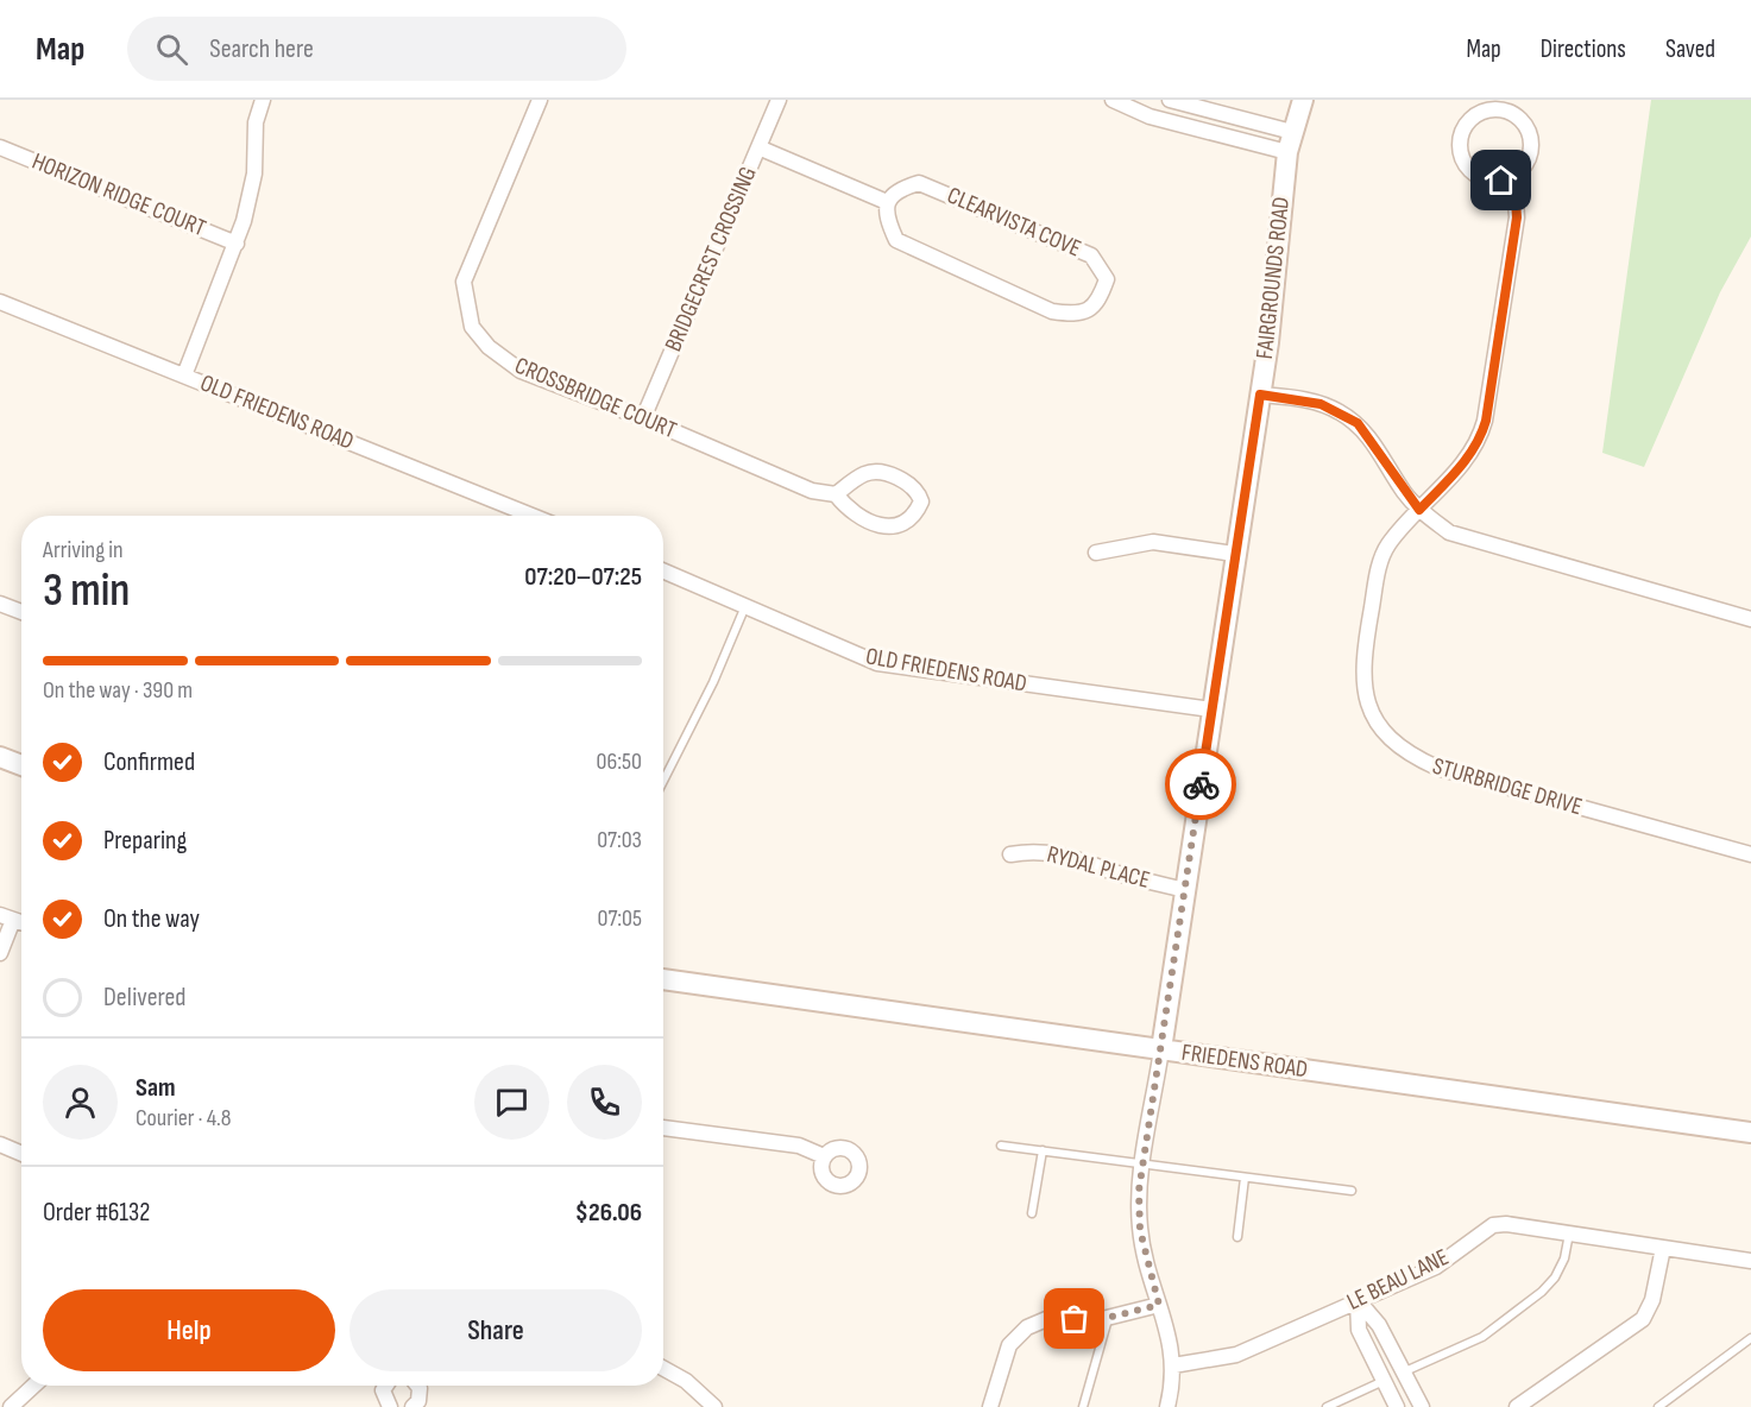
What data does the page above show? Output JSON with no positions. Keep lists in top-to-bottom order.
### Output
{
  "streets": {
    "main road": ["FAIRGROUNDS ROAD", "FRIEDENS ROAD"],
    "street": [
      "HORIZON RIDGE COURT",
      "CLEARVISTA COVE",
      "BRIDGECREST CROSSING",
      "CROSSBRIDGE COURT",
      "OLD FRIEDENS ROAD",
      "STURBRIDGE DRIVE",
      "RYDAL PLACE",
      "LE BEAU LANE"
    ]
  },
  "crossings": [
    ["BRIDGECREST CROSSING", "CROSSBRIDGE COURT"],
    ["FAIRGROUNDS ROAD", "OLD FRIEDENS ROAD"],
    ["FAIRGROUNDS ROAD", "RYDAL PLACE"],
    ["FAIRGROUNDS ROAD", "FRIEDENS ROAD"]
  ],
  "page": {
    "header": "Map",
    "search": "Search here",
    "nav": ["Map", "Directions", "Saved"],
    "heading": ["3 min", "Arriving in", "07:20–07:25"],
    "panel": [
      "Sam",
      "Courier · 4.8",
      "Order #6132",
      "$26.06"
    ],
    "bar": "On the way · 390 m",
    "list": [
      ["Confirmed", "06:50"],
      ["Preparing", "07:03"],
      ["On the way", "07:05"],
      "Delivered"
    ],
    "buttons": ["Help", "Share"]
  }
}
